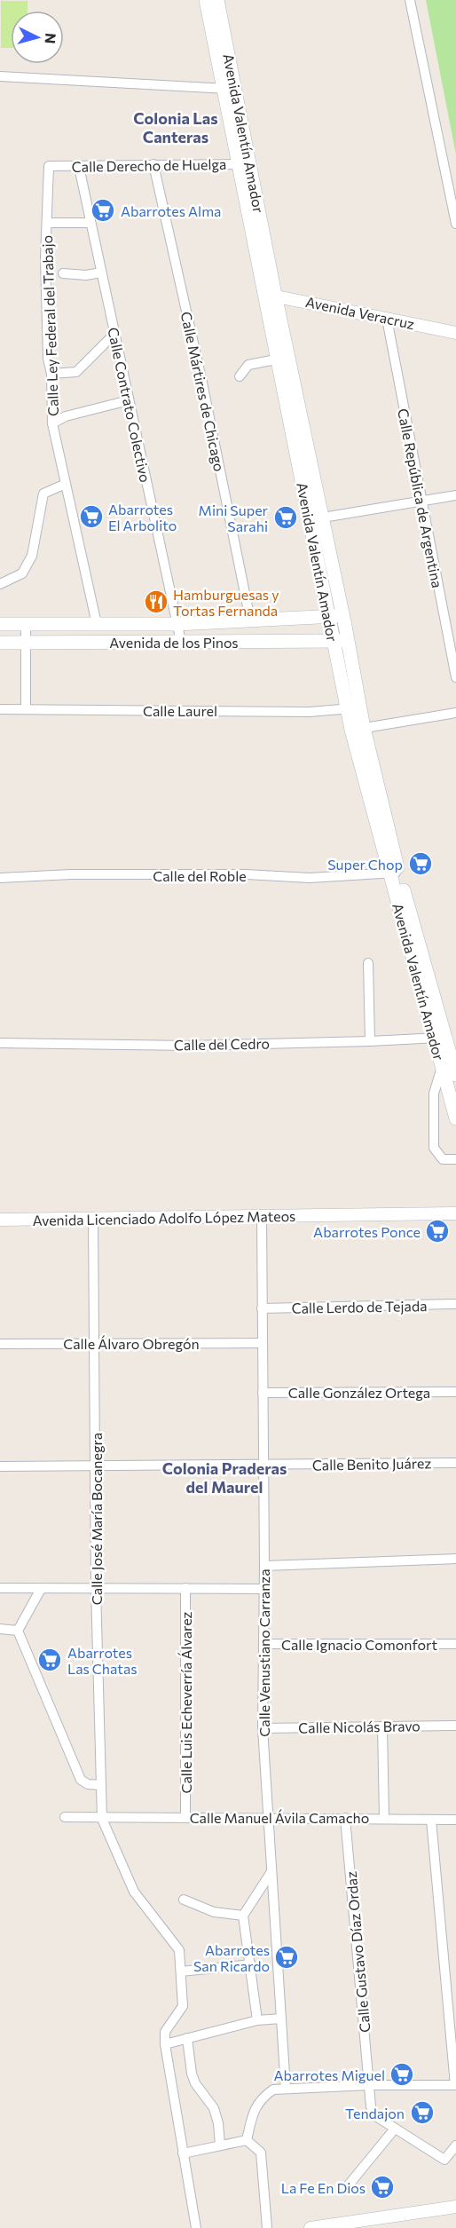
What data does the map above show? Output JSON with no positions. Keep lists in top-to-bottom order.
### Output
{
  "streets": {
    "main road": ["Avenida Valentín Amador", "Avenida de los Pinos"],
    "street": [
      "Calle Derecho de Huelga",
      "Avenida Veracruz",
      "Calle Ley Federal del Trabajo",
      "Calle Mártires de Chicago",
      "Calle Contrato Colectivo",
      "Calle República de Argentina",
      "Calle Laurel",
      "Calle del Roble",
      "Calle del Cedro",
      "Avenida Licenciado Adolfo López Mateos",
      "Calle Lerdo de Tejada",
      "Calle Álvaro Obregón",
      "Calle González Ortega",
      "Calle Benito Juárez",
      "Calle José María Bocanegra",
      "Calle Ignacio Comonfort",
      "Calle Venustiano Carranza",
      "Calle Luis Echeverría Álvarez",
      "Calle Nicolás Bravo",
      "Calle Manuel Ávila Camacho",
      "Calle Gustavo Díaz Ordaz"
    ]
  },
  "crossings": [
    ["Avenida Valentín Amador", "Calle Derecho de Huelga"],
    ["Avenida Valentín Amador", "Avenida Veracruz"],
    ["Avenida Valentín Amador", "Avenida de los Pinos"],
    ["Avenida Valentín Amador", "Calle Laurel"],
    ["Avenida Valentín Amador", "Calle del Roble"],
    ["Avenida Valentín Amador", "Calle del Cedro"],
    ["Calle Derecho de Huelga", "Calle Ley Federal del Trabajo"],
    ["Calle Derecho de Huelga", "Calle Mártires de Chicago"],
    ["Calle Derecho de Huelga", "Calle Contrato Colectivo"],
    ["Avenida Veracruz", "Calle República de Argentina"],
    ["Calle Ley Federal del Trabajo", "Avenida de los Pinos"],
    ["Calle Mártires de Chicago", "Avenida de los Pinos"],
    ["Calle Contrato Colectivo", "Avenida de los Pinos"],
    ["Avenida Licenciado Adolfo López Mateos", "Calle José María Bocanegra"],
    ["Avenida Licenciado Adolfo López Mateos", "Calle Venustiano Carranza"],
    ["Calle Lerdo de Tejada", "Calle Venustiano Carranza"],
    ["Calle Álvaro Obregón", "Calle José María Bocanegra"],
    ["Calle Álvaro Obregón", "Calle Venustiano Carranza"],
    ["Calle González Ortega", "Calle Venustiano Carranza"],
    ["Calle Benito Juárez", "Calle José María Bocanegra"],
    ["Calle Benito Juárez", "Calle Venustiano Carranza"],
    ["Calle José María Bocanegra", "Calle Manuel Ávila Camacho"],
    ["Calle Ignacio Comonfort", "Calle Venustiano Carranza"],
    ["Calle Venustiano Carranza", "Calle Nicolás Bravo"],
    ["Calle Venustiano Carranza", "Calle Manuel Ávila Camacho"],
    ["Calle Luis Echeverría Álvarez", "Calle Manuel Ávila Camacho"],
    ["Calle Manuel Ávila Camacho", "Calle Gustavo Díaz Ordaz"]
  ],
  "districts": ["Colonia Las Canteras", "Colonia Praderas del Maurel"],
  "places": {
    "supermarket": [
      "Abarrotes Alma",
      "Abarrotes El Arbolito",
      "Mini Super Sarahi",
      "Super Chop",
      "Abarrotes Ponce",
      "Abarrotes Las Chatas",
      "Abarrotes San Ricardo",
      "Abarrotes Miguel",
      "Tendajon",
      "La Fe En Dios"
    ],
    "restaurant": ["Hamburguesas y Tortas Fernanda"]
  },
  "north": "right"
}
